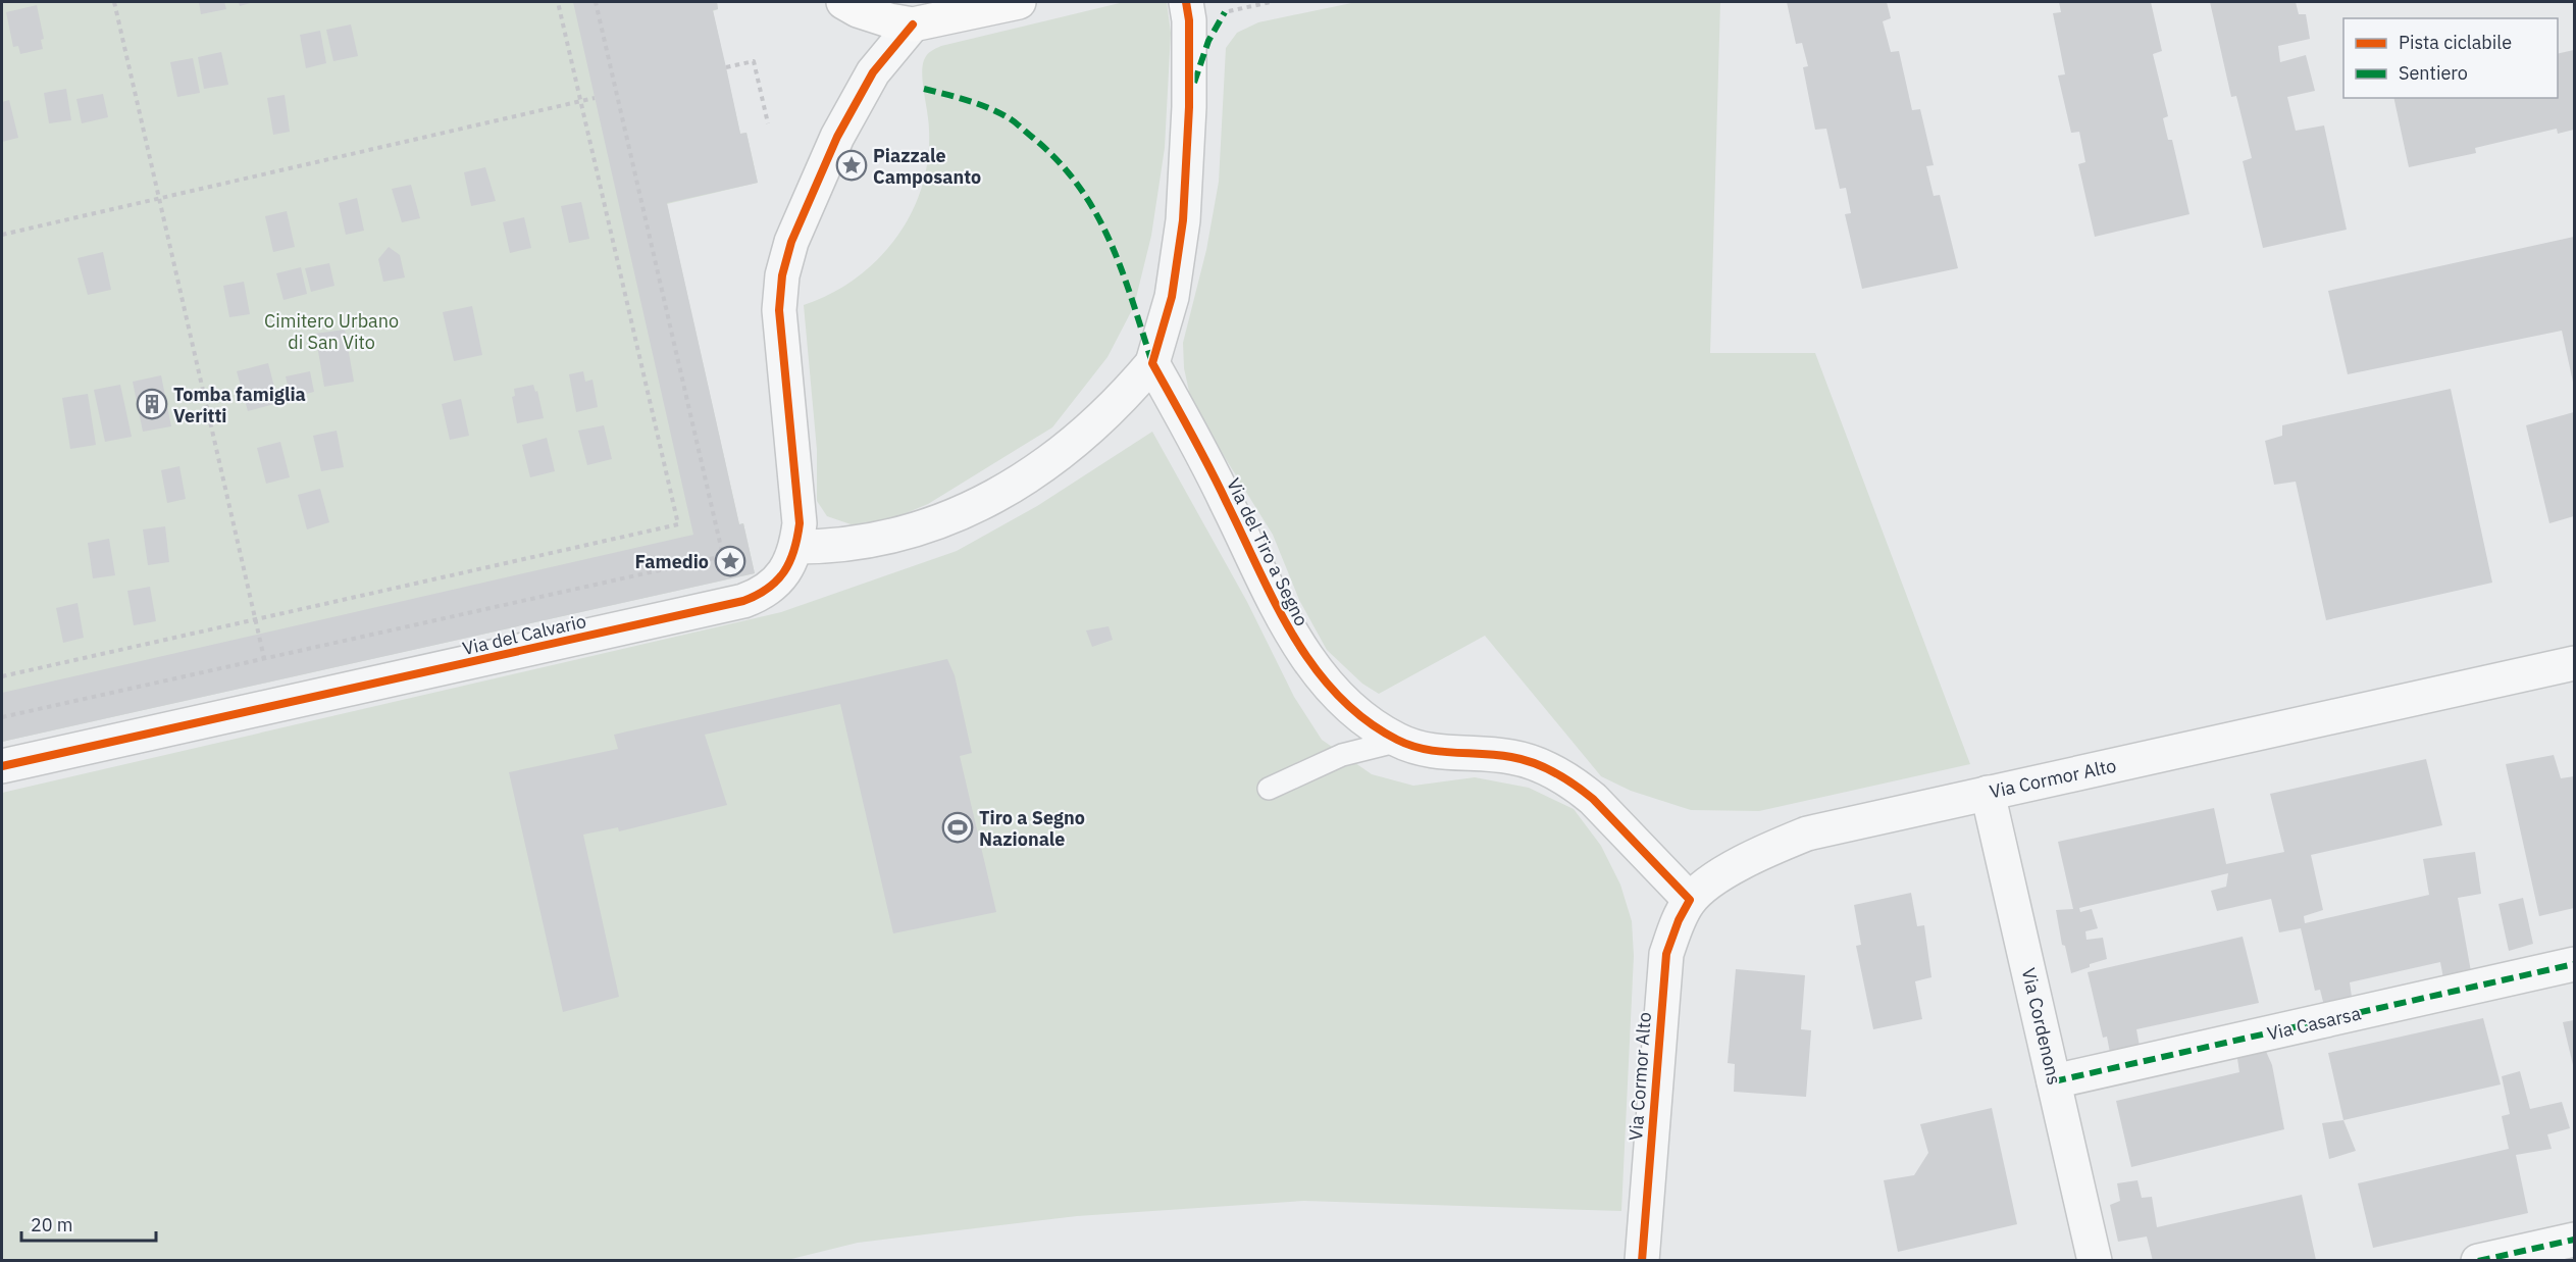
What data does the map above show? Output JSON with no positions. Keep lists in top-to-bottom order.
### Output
{
  "streets": {
    "street": [
      "Via del Tiro a Segno",
      "Via del Calvario",
      "Via Cormor Alto",
      "Via Casarsa",
      "Via Cordenons"
    ]
  },
  "crossings": [
    ["Via del Tiro a Segno", "Via Cormor Alto"],
    ["Via Cormor Alto", "Via Cordenons"],
    ["Via Casarsa", "Via Cordenons"]
  ],
  "parks": ["Cimitero Urbano di San Vito"],
  "places": {
    "place": ["Piazzale Camposanto", "Famedio"],
    "building": ["Tomba famiglia Veritti"],
    "sports": ["Tiro a Segno Nazionale"]
  },
  "legend": ["Pista ciclabile", "Sentiero"],
  "scale_bar": "20 m"
}
